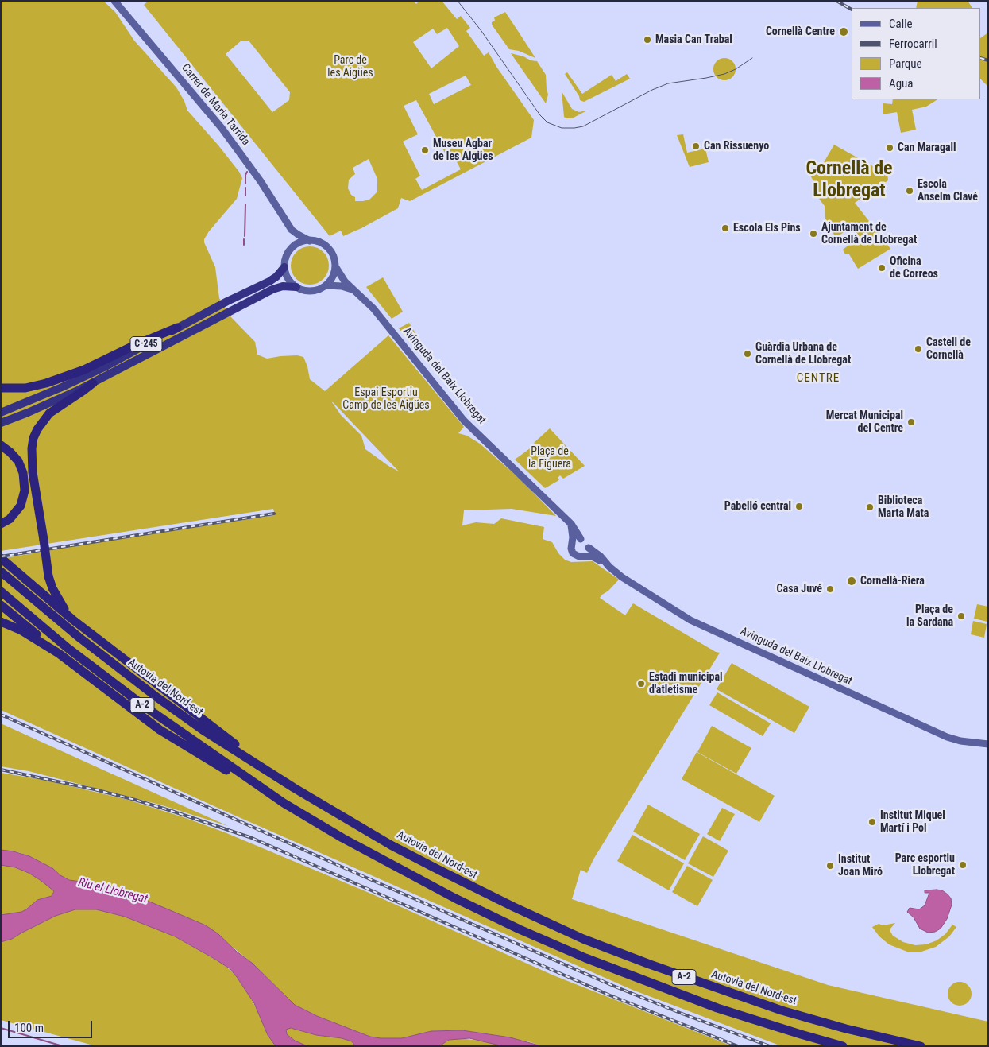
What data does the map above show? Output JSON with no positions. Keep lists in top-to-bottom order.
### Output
{
  "streets": {
    "highway": ["C-245", "Autovia del Nord-est", "A-2"],
    "main road": ["Carrer de Maria Tarrida", "Avinguda del Baix Llobregat"]
  },
  "crossings": [
    ["C-245", "Avinguda del Baix Llobregat"]
  ],
  "districts": ["Cornellà de Llobregat", "CENTRE"],
  "water": ["Riu el Llobregat"],
  "parks": ["Parc de les Aigües", "Espai Esportiu Camp de les Aigües", "Plaça de la Figuera"],
  "places": [
    "Cornellà Centre",
    "Masia Can Trabal",
    "Can Rissuenyo",
    "Can Maragall",
    "Museu Agbar de les Aigües",
    "Escola Anselm Clavé",
    "Escola Els Pins",
    "Ajuntament de Cornellà de Llobregat",
    "Oficina de Correos",
    "Castell de Cornellà",
    "Guàrdia Urbana de Cornellà de Llobregat",
    "Mercat Municipal del Centre",
    "Pabelló central",
    "Biblioteca Marta Mata",
    "Cornellà-Riera",
    "Casa Juvé",
    "Plaça de la Sardana",
    "Estadi municipal d'atletisme",
    "Institut Miquel Martí i Pol",
    "Parc esportiu Llobregat",
    "Institut Joan Miró"
  ],
  "legend": [
    "Calle",
    "Ferrocarril",
    "Parque",
    "Agua"
  ],
  "scale_bar": "100 m"
}
